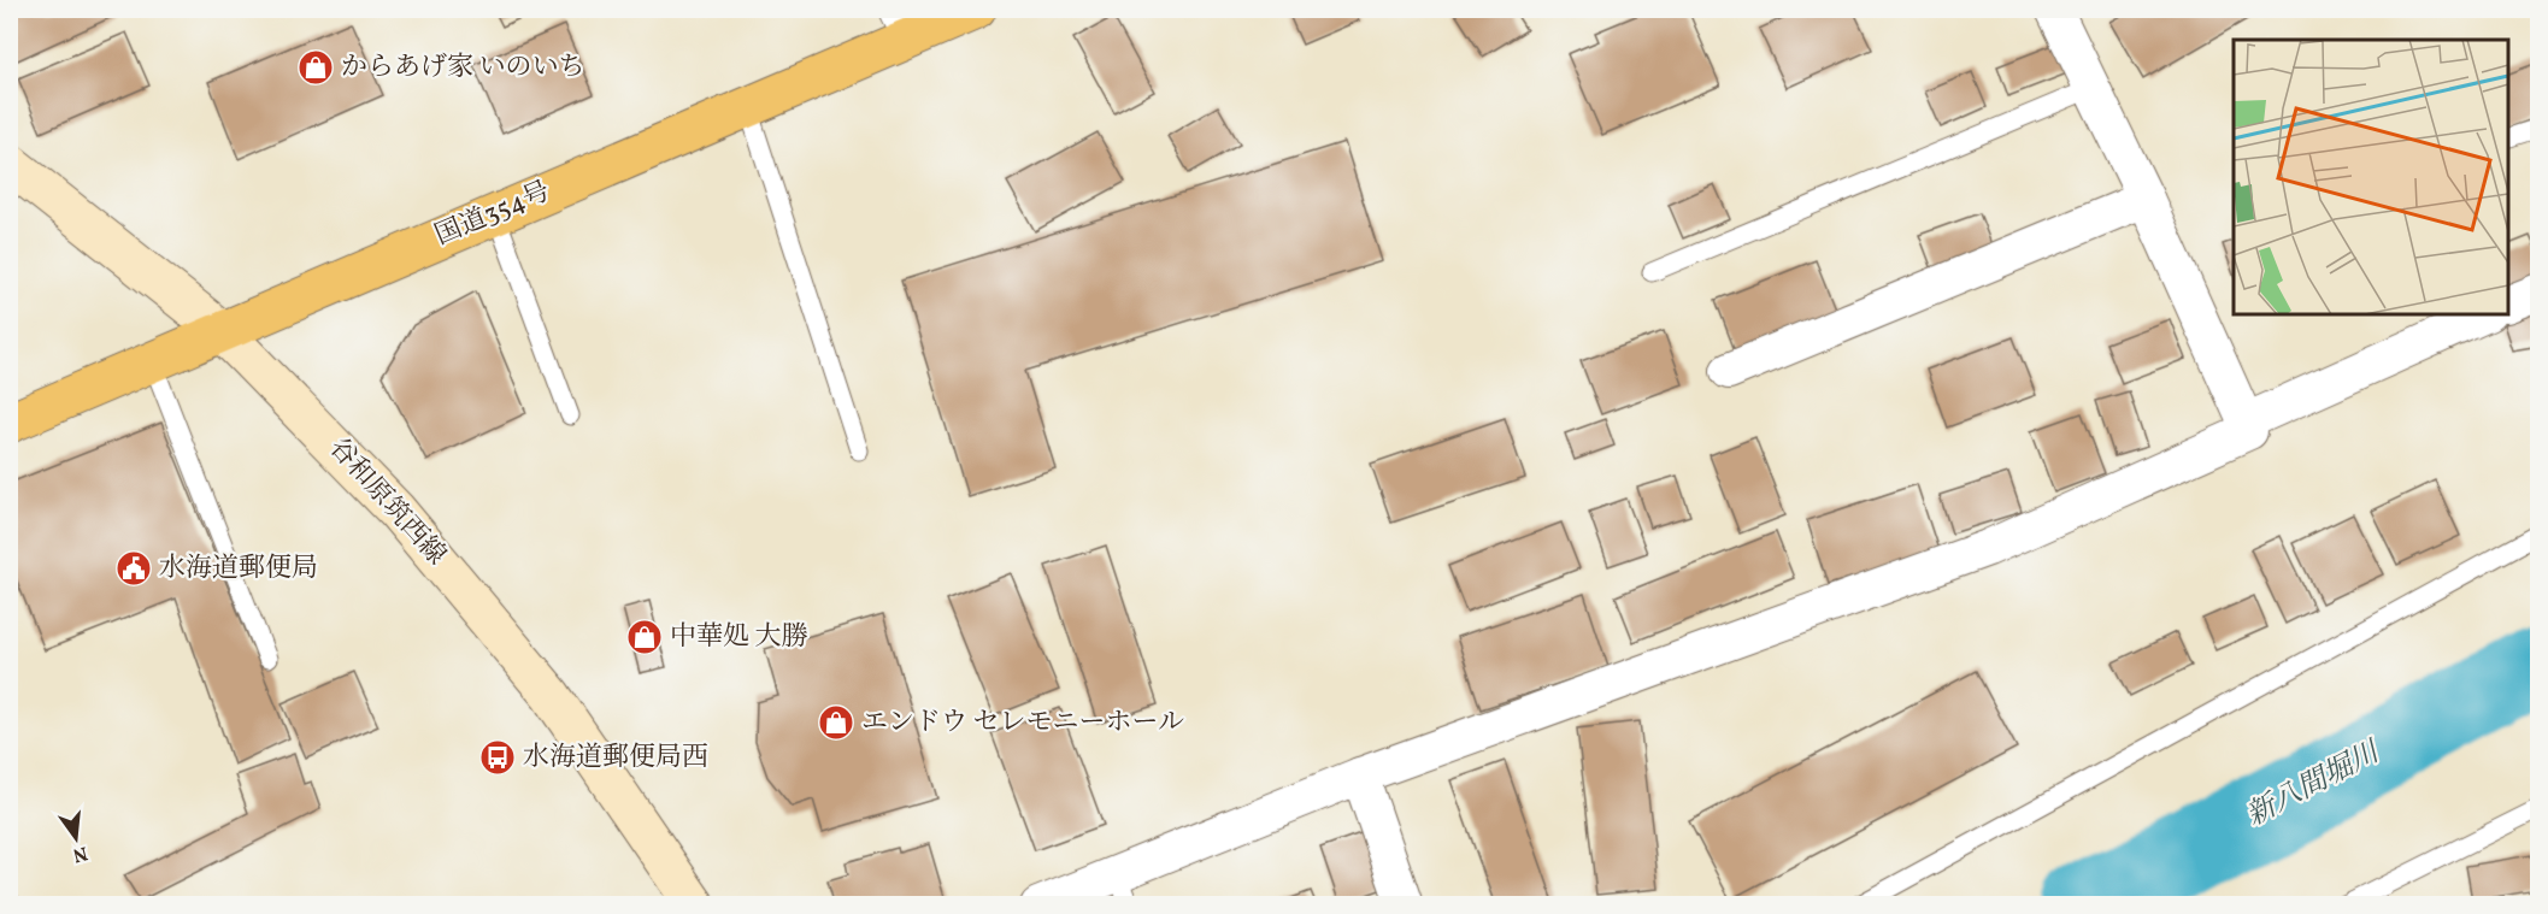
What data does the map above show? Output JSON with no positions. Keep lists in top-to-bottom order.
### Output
{
  "streets": {
    "highway": ["国道354号"],
    "main road": ["谷和原筑西線"]
  },
  "crossings": [
    ["国道354号", "谷和原筑西線"]
  ],
  "water": ["新八間堀川"],
  "places": {
    "shop": ["からあげ家 いのいち", "中華処 大勝", "エンドウ セレモニーホール"],
    "public building": ["水海道郵便局"],
    "bus stop": ["水海道郵便局西"]
  },
  "north": "bottom"
}
